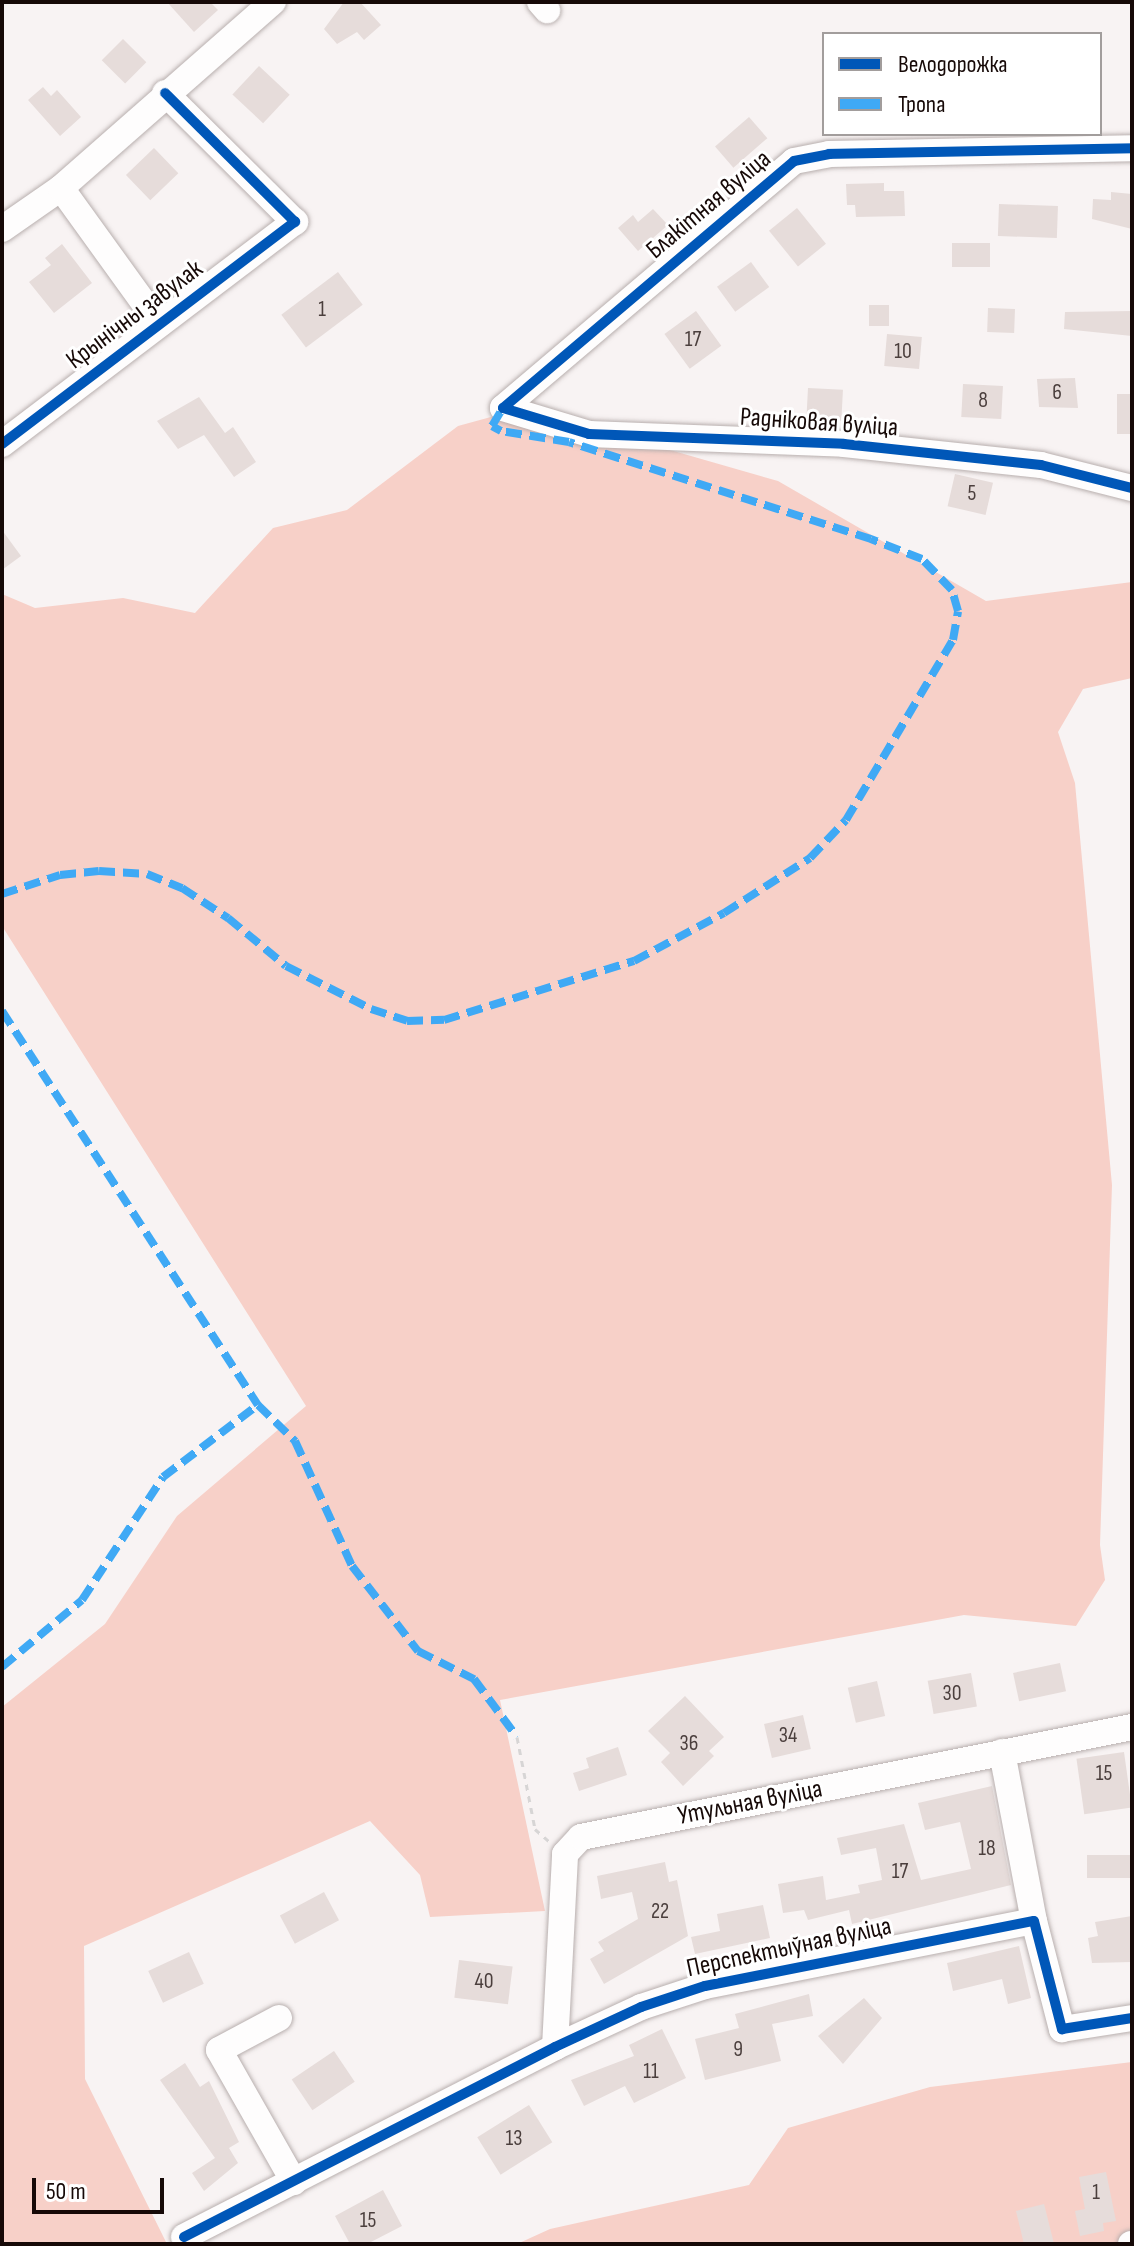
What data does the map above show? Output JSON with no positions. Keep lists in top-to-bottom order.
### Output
{
  "streets": {
    "street": [
      "Блакітная вуліца",
      "Крынічны завулак",
      "Радніковая вуліца",
      "Утульная вуліца",
      "Перспектыўная вуліца"
    ]
  },
  "crossings": [
    ["Блакітная вуліца", "Радніковая вуліца"]
  ],
  "house_numbers": [
    "1",
    "17",
    "10",
    "6",
    "8",
    "5",
    "30",
    "34",
    "36",
    "15",
    "18",
    "17",
    "22",
    "40",
    "9",
    "11",
    "13",
    "1",
    "15"
  ],
  "legend": ["Велодорожка", "Тропа"],
  "scale_bar": "50 m"
}
